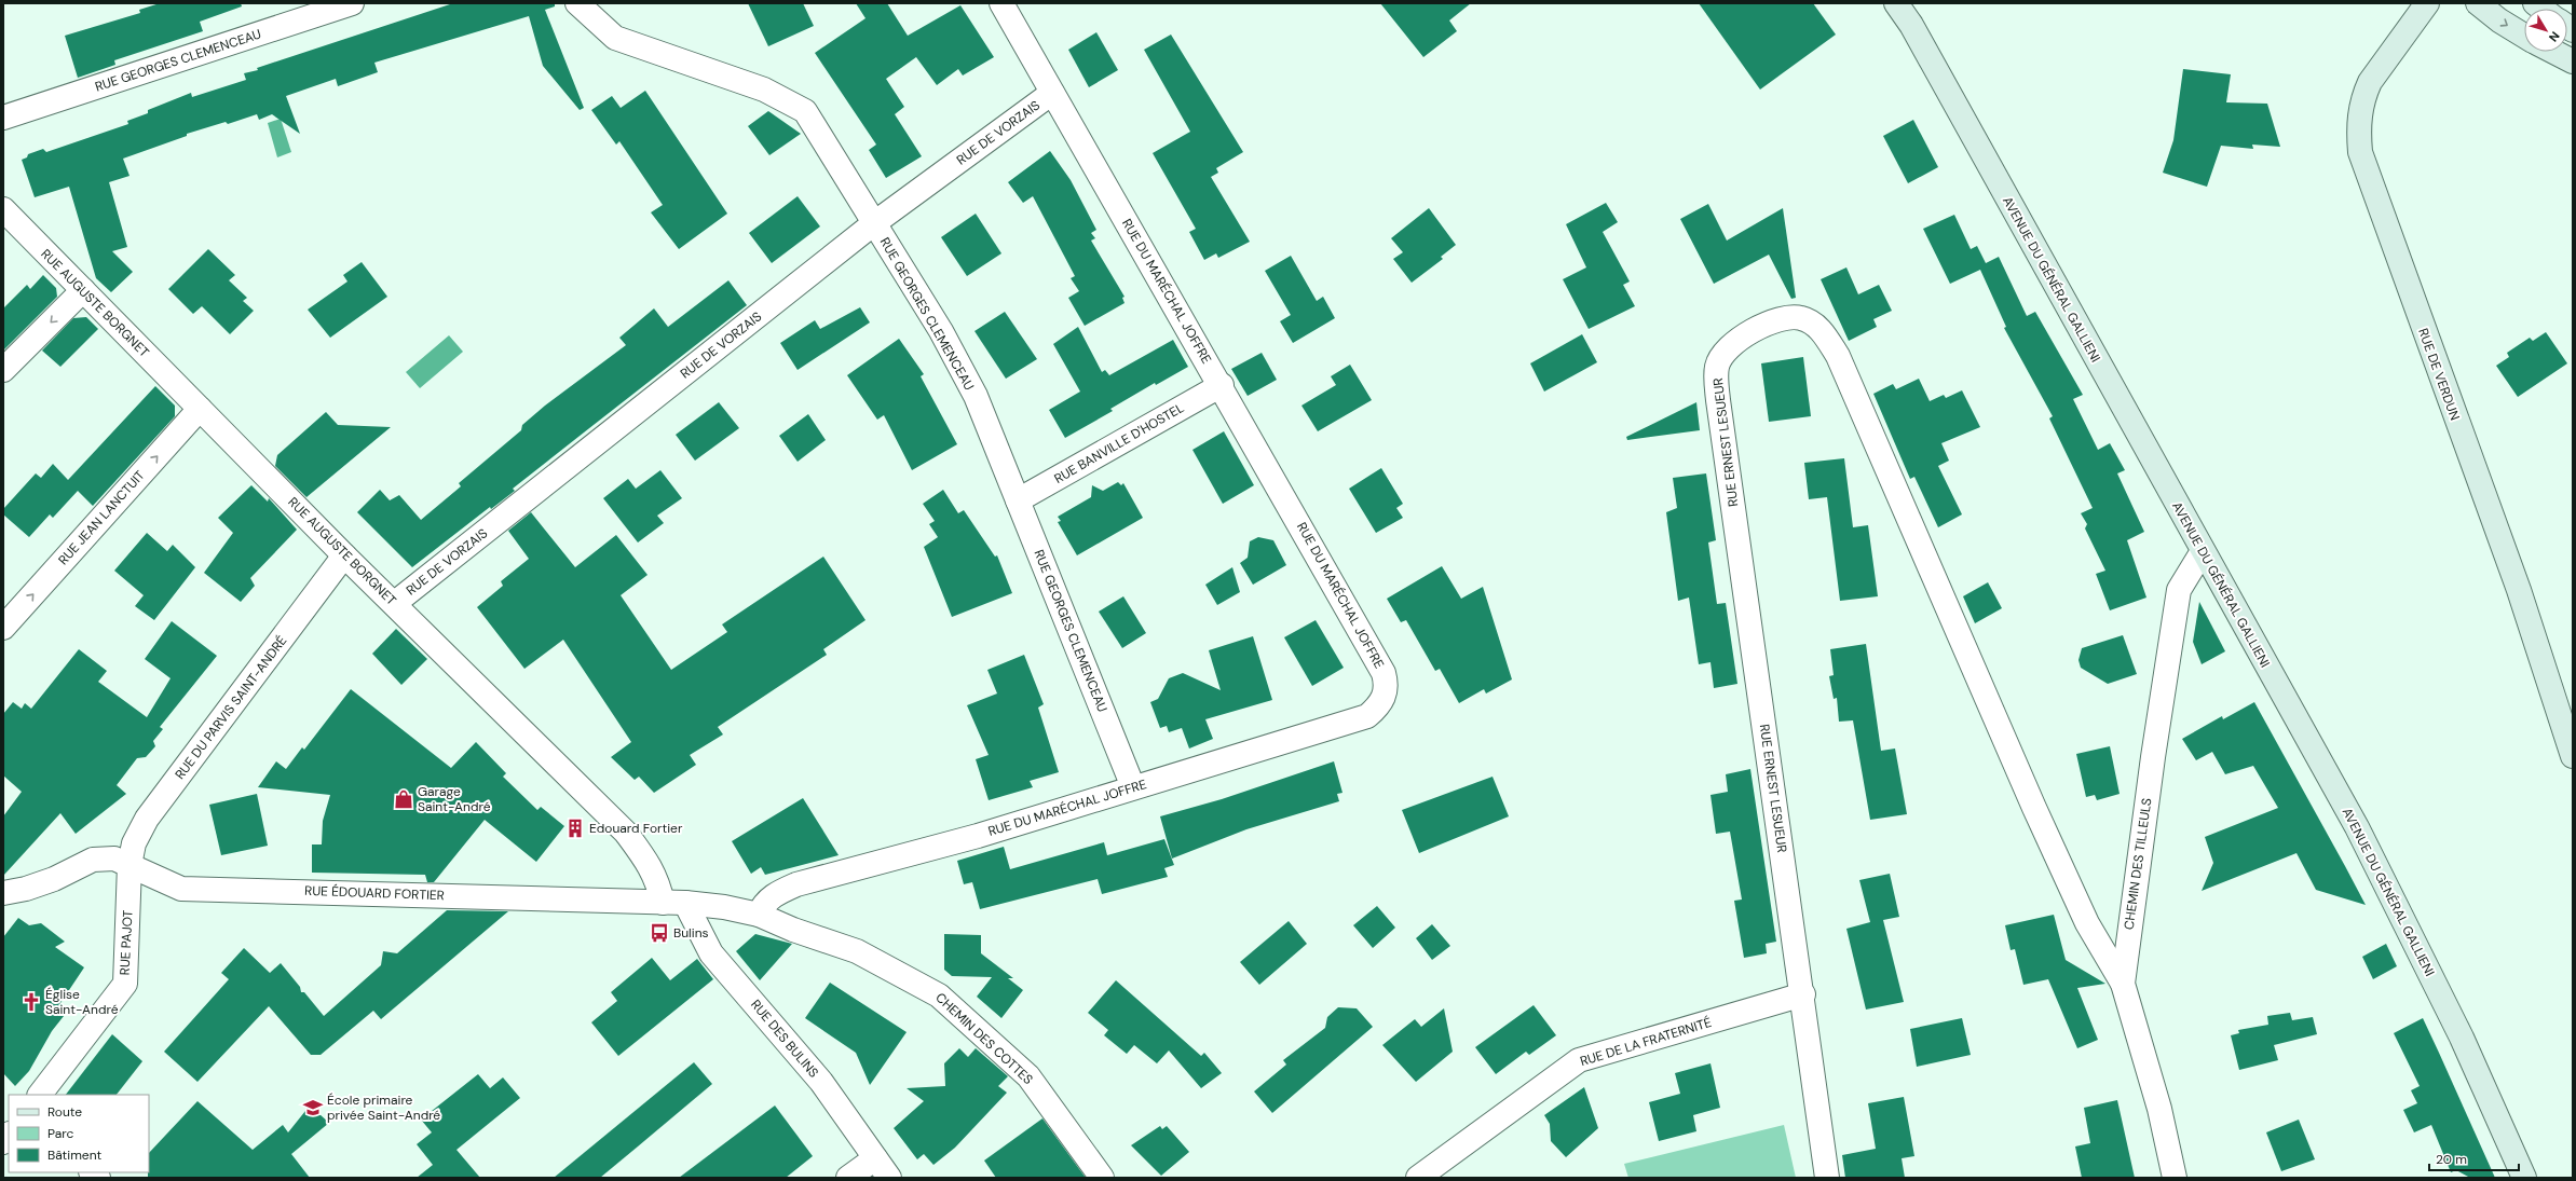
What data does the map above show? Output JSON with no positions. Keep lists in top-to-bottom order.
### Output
{
  "streets": {
    "street": [
      "RUE GEORGES CLEMENCEAU",
      "RUE DE VORZAIS",
      "AVENUE DU GÉNÉRAL GALLIENI",
      "RUE DU MARÉCHAL JOFFRE",
      "RUE AUGUSTE BORGNET",
      "RUE DE VERDUN",
      "RUE ERNEST LESUEUR",
      "RUE BANVILLE D'HOSTEL",
      "RUE JEAN LANCTUIT",
      "RUE DU PARVIS SAINT-ANDRÉ",
      "CHEMIN DES TILLEULS",
      "RUE ÉDOUARD FORTIER",
      "RUE PAJOT",
      "RUE DES BULINS",
      "CHEMIN DES COTTES",
      "RUE DE LA FRATERNITÉ"
    ]
  },
  "crossings": [
    ["RUE GEORGES CLEMENCEAU", "RUE DE VORZAIS"],
    ["RUE GEORGES CLEMENCEAU", "RUE DU MARÉCHAL JOFFRE"],
    ["RUE GEORGES CLEMENCEAU", "RUE BANVILLE D'HOSTEL"],
    ["RUE DE VORZAIS", "RUE DU MARÉCHAL JOFFRE"],
    ["RUE DE VORZAIS", "RUE AUGUSTE BORGNET"],
    ["AVENUE DU GÉNÉRAL GALLIENI", "CHEMIN DES TILLEULS"],
    ["RUE DU MARÉCHAL JOFFRE", "RUE BANVILLE D'HOSTEL"],
    ["RUE DU MARÉCHAL JOFFRE", "RUE ÉDOUARD FORTIER"],
    ["RUE DU MARÉCHAL JOFFRE", "CHEMIN DES COTTES"],
    ["RUE AUGUSTE BORGNET", "RUE JEAN LANCTUIT"],
    ["RUE AUGUSTE BORGNET", "RUE DU PARVIS SAINT-ANDRÉ"],
    ["RUE AUGUSTE BORGNET", "RUE ÉDOUARD FORTIER"],
    ["RUE AUGUSTE BORGNET", "RUE DES BULINS"],
    ["RUE ERNEST LESUEUR", "CHEMIN DES TILLEULS"],
    ["RUE ERNEST LESUEUR", "RUE DE LA FRATERNITÉ"],
    ["RUE DU PARVIS SAINT-ANDRÉ", "RUE ÉDOUARD FORTIER"],
    ["RUE DU PARVIS SAINT-ANDRÉ", "RUE PAJOT"],
    ["RUE ÉDOUARD FORTIER", "RUE PAJOT"],
    ["RUE ÉDOUARD FORTIER", "RUE DES BULINS"],
    ["RUE ÉDOUARD FORTIER", "CHEMIN DES COTTES"]
  ],
  "places": {
    "shop": ["Garage Saint-André"],
    "building": ["Edouard Fortier"],
    "bus stop": ["Bulins"],
    "church": ["Église Saint-André"],
    "school or university": ["École primaire privée Saint-André"]
  },
  "legend": ["Route", "Parc", "Bâtiment"],
  "scale_bar": "20 m",
  "north": "bottom right"
}
